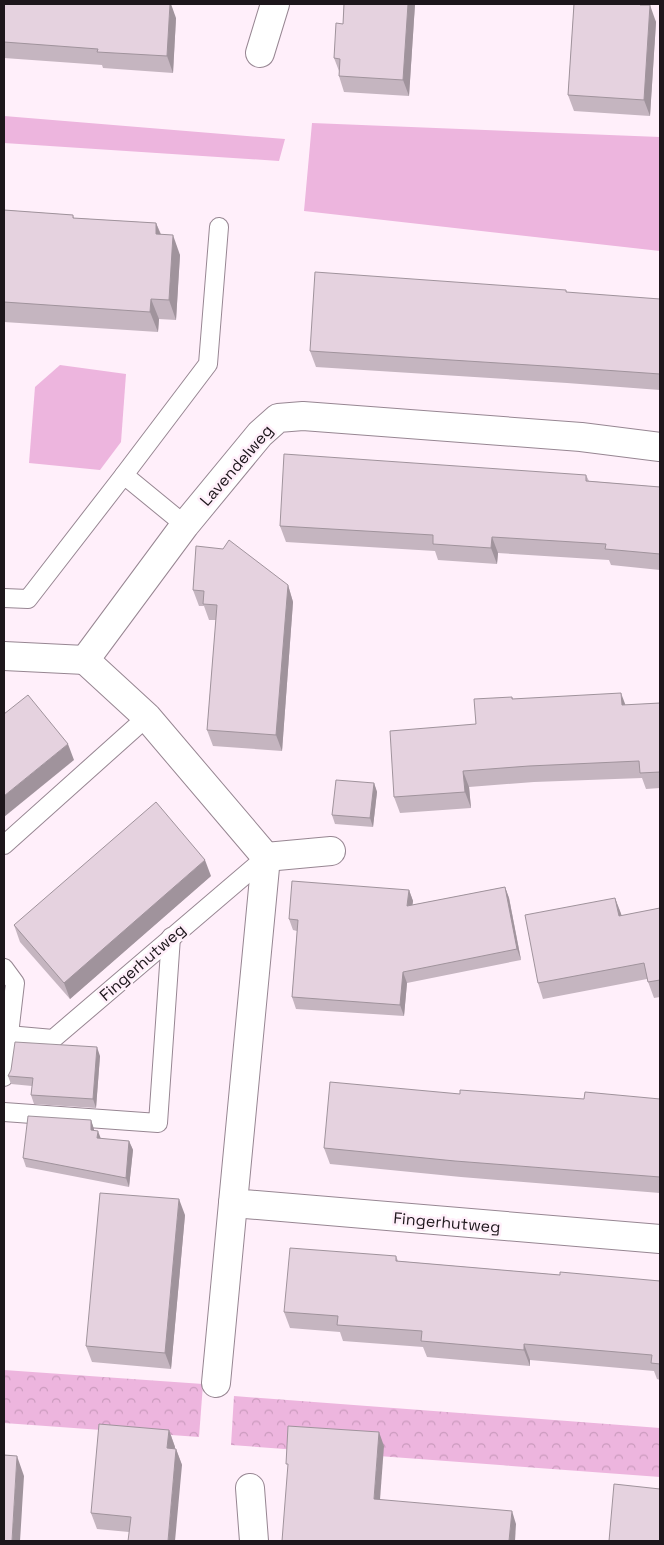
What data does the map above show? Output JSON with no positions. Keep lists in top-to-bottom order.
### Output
{
  "streets": {
    "street": ["Lavendelweg", "Fingerhutweg"]
  }
}
